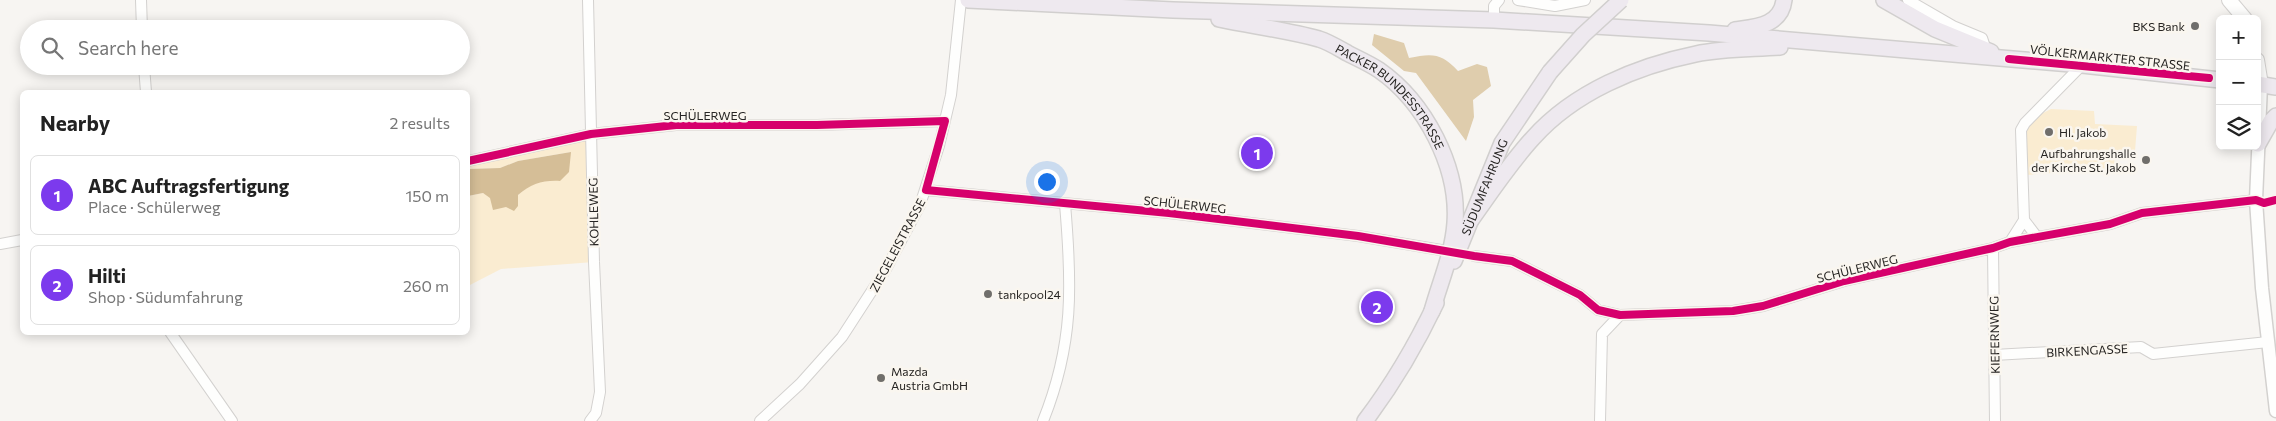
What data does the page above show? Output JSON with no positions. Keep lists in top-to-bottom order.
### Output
{
  "streets": {
    "main road": ["VÖLKERMARKTER STRASSE", "PACKER BUNDESSTRASSE", "SÜDUMFAHRUNG"],
    "street": [
      "SCHÜLERWEG",
      "KOHLEWEG",
      "ZIEGELEISTRASSE",
      "KIEFERNWEG",
      "BIRKENGASSE"
    ]
  },
  "crossings": [
    ["PACKER BUNDESSTRASSE", "SÜDUMFAHRUNG"],
    ["SCHÜLERWEG", "KOHLEWEG"],
    ["SCHÜLERWEG", "ZIEGELEISTRASSE"],
    ["SCHÜLERWEG", "KIEFERNWEG"],
    ["KIEFERNWEG", "BIRKENGASSE"]
  ],
  "places": [
    "BKS Bank",
    "Hl. Jakob",
    "Aufbahrungshalle der Kirche St. Jakob",
    "tankpool24",
    "Mazda Austria GmbH"
  ],
  "page": {
    "map_buttons": ["+", "−"],
    "search": "Search here",
    "heading": ["Nearby", "2 results"],
    "pins": ["1", "2"],
    "list": [
      {
        "mark": "1",
        "name": "ABC Auftragsfertigung",
        "note": "Place · Schülerweg",
        "value": "150 m"
      },
      {
        "mark": "2",
        "name": "Hilti",
        "note": "Shop · Südumfahrung",
        "value": "260 m"
      }
    ]
  }
}
